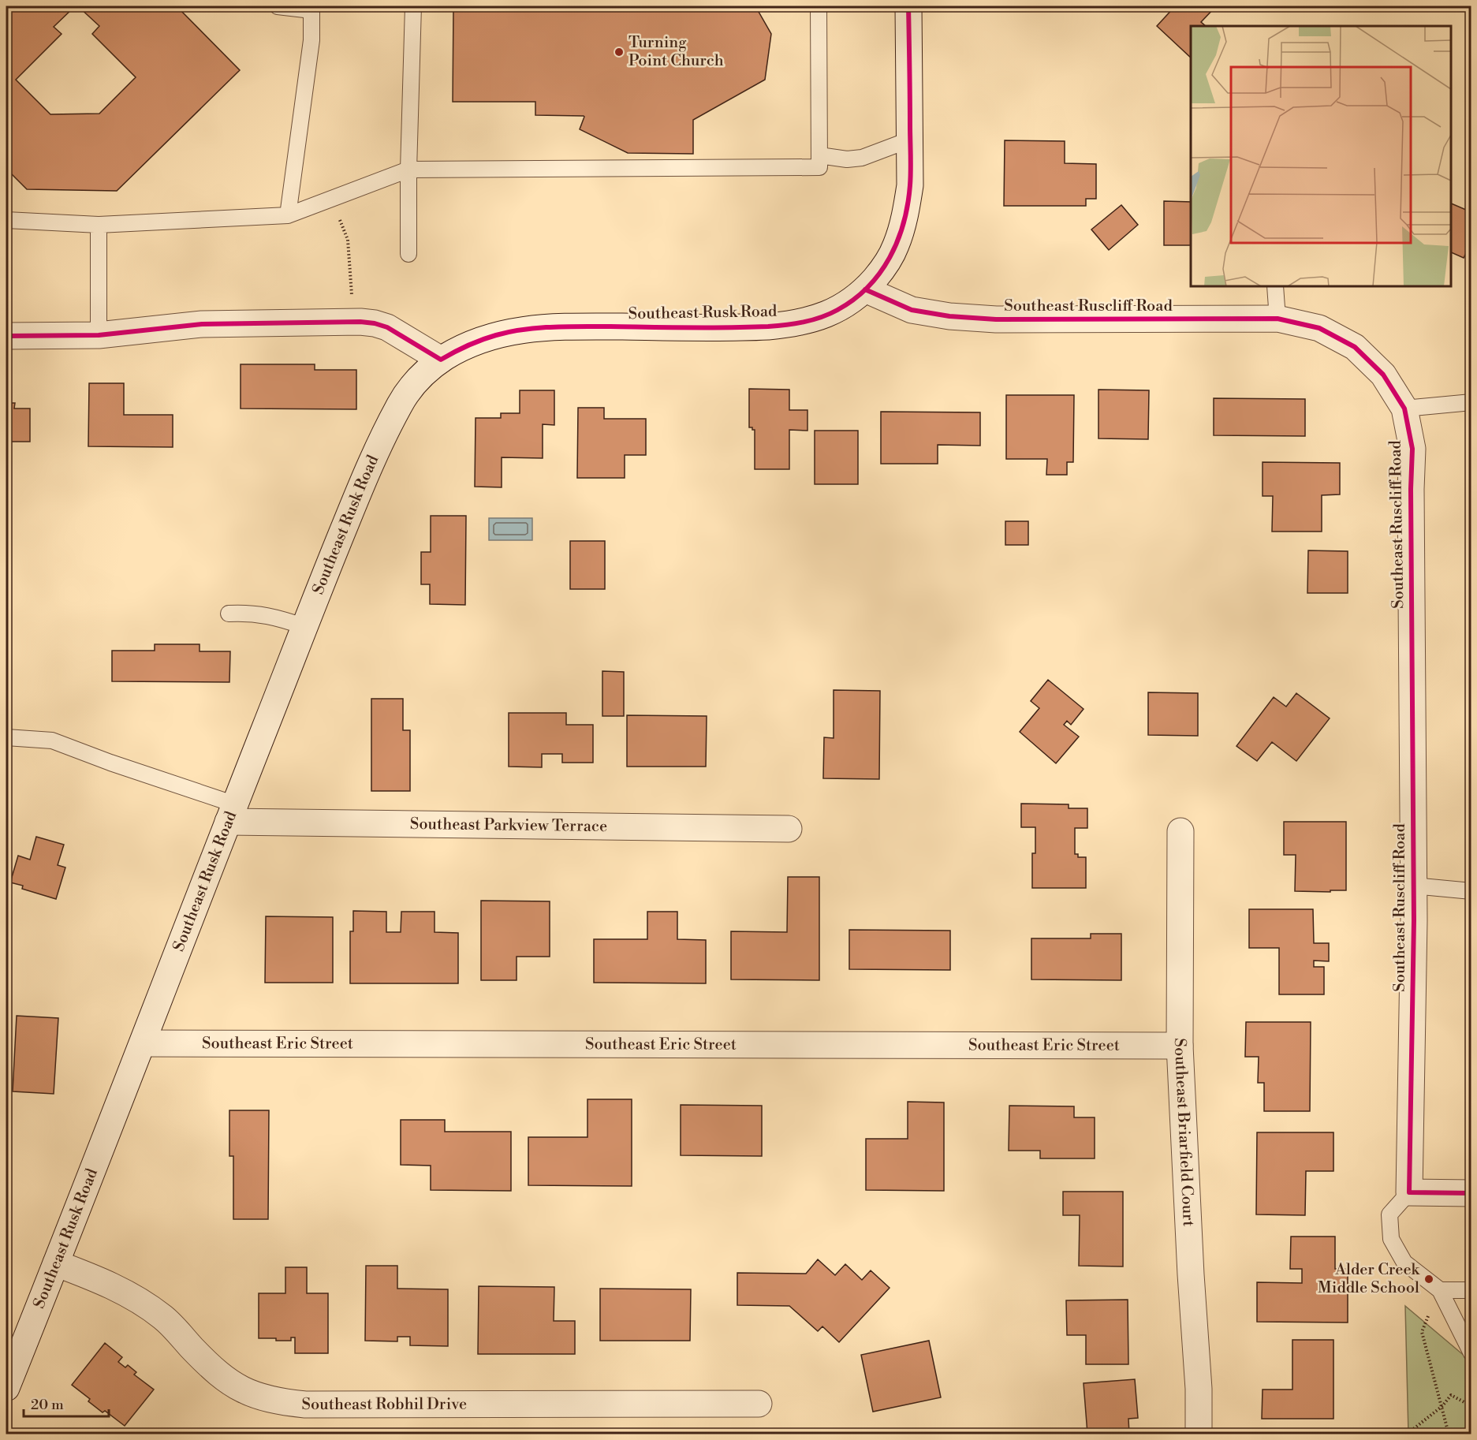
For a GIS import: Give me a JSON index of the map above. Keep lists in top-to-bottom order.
{
  "streets": {
    "street": [
      "Southeast Ruscliff Road",
      "Southeast Rusk Road",
      "Southeast Parkview Terrace",
      "Southeast Eric Street",
      "Southeast Briarfield Court",
      "Southeast Robhil Drive"
    ]
  },
  "crossings": [
    ["Southeast Ruscliff Road", "Southeast Rusk Road"],
    ["Southeast Rusk Road", "Southeast Parkview Terrace"],
    ["Southeast Rusk Road", "Southeast Eric Street"],
    ["Southeast Rusk Road", "Southeast Robhil Drive"],
    ["Southeast Eric Street", "Southeast Briarfield Court"]
  ],
  "places": ["Turning Point Church", "Alder Creek Middle School"],
  "scale_bar": "20 m"
}
